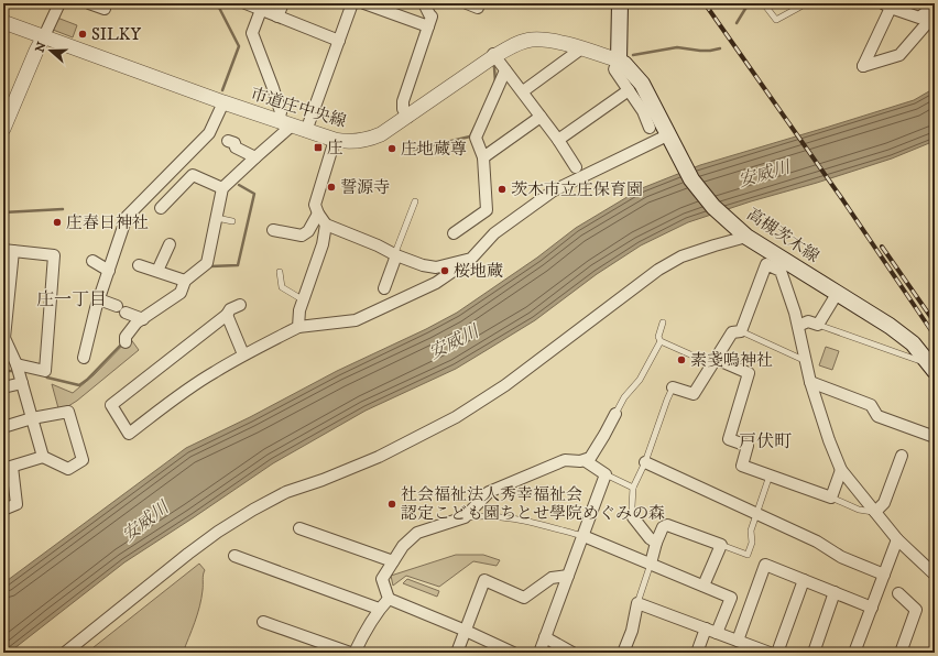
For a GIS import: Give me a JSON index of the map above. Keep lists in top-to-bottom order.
{
  "streets": {
    "main road": ["高槻茨木線"],
    "street": ["市道庄中央線"]
  },
  "crossings": [
    ["市道庄中央線", "高槻茨木線"]
  ],
  "districts": ["庄一丁目", "戸伏町"],
  "water": ["安威川"],
  "places": {
    "other": [
      "SILKY",
      "庄地蔵尊",
      "誓源寺",
      "茨木市立庄保育園",
      "庄春日神社",
      "桜地蔵",
      "素戔嗚神社",
      "社会福祉法人秀幸福祉会 認定こども園ちとせ學院めぐみの森"
    ],
    "transit": ["庄"]
  },
  "north": "left"
}
